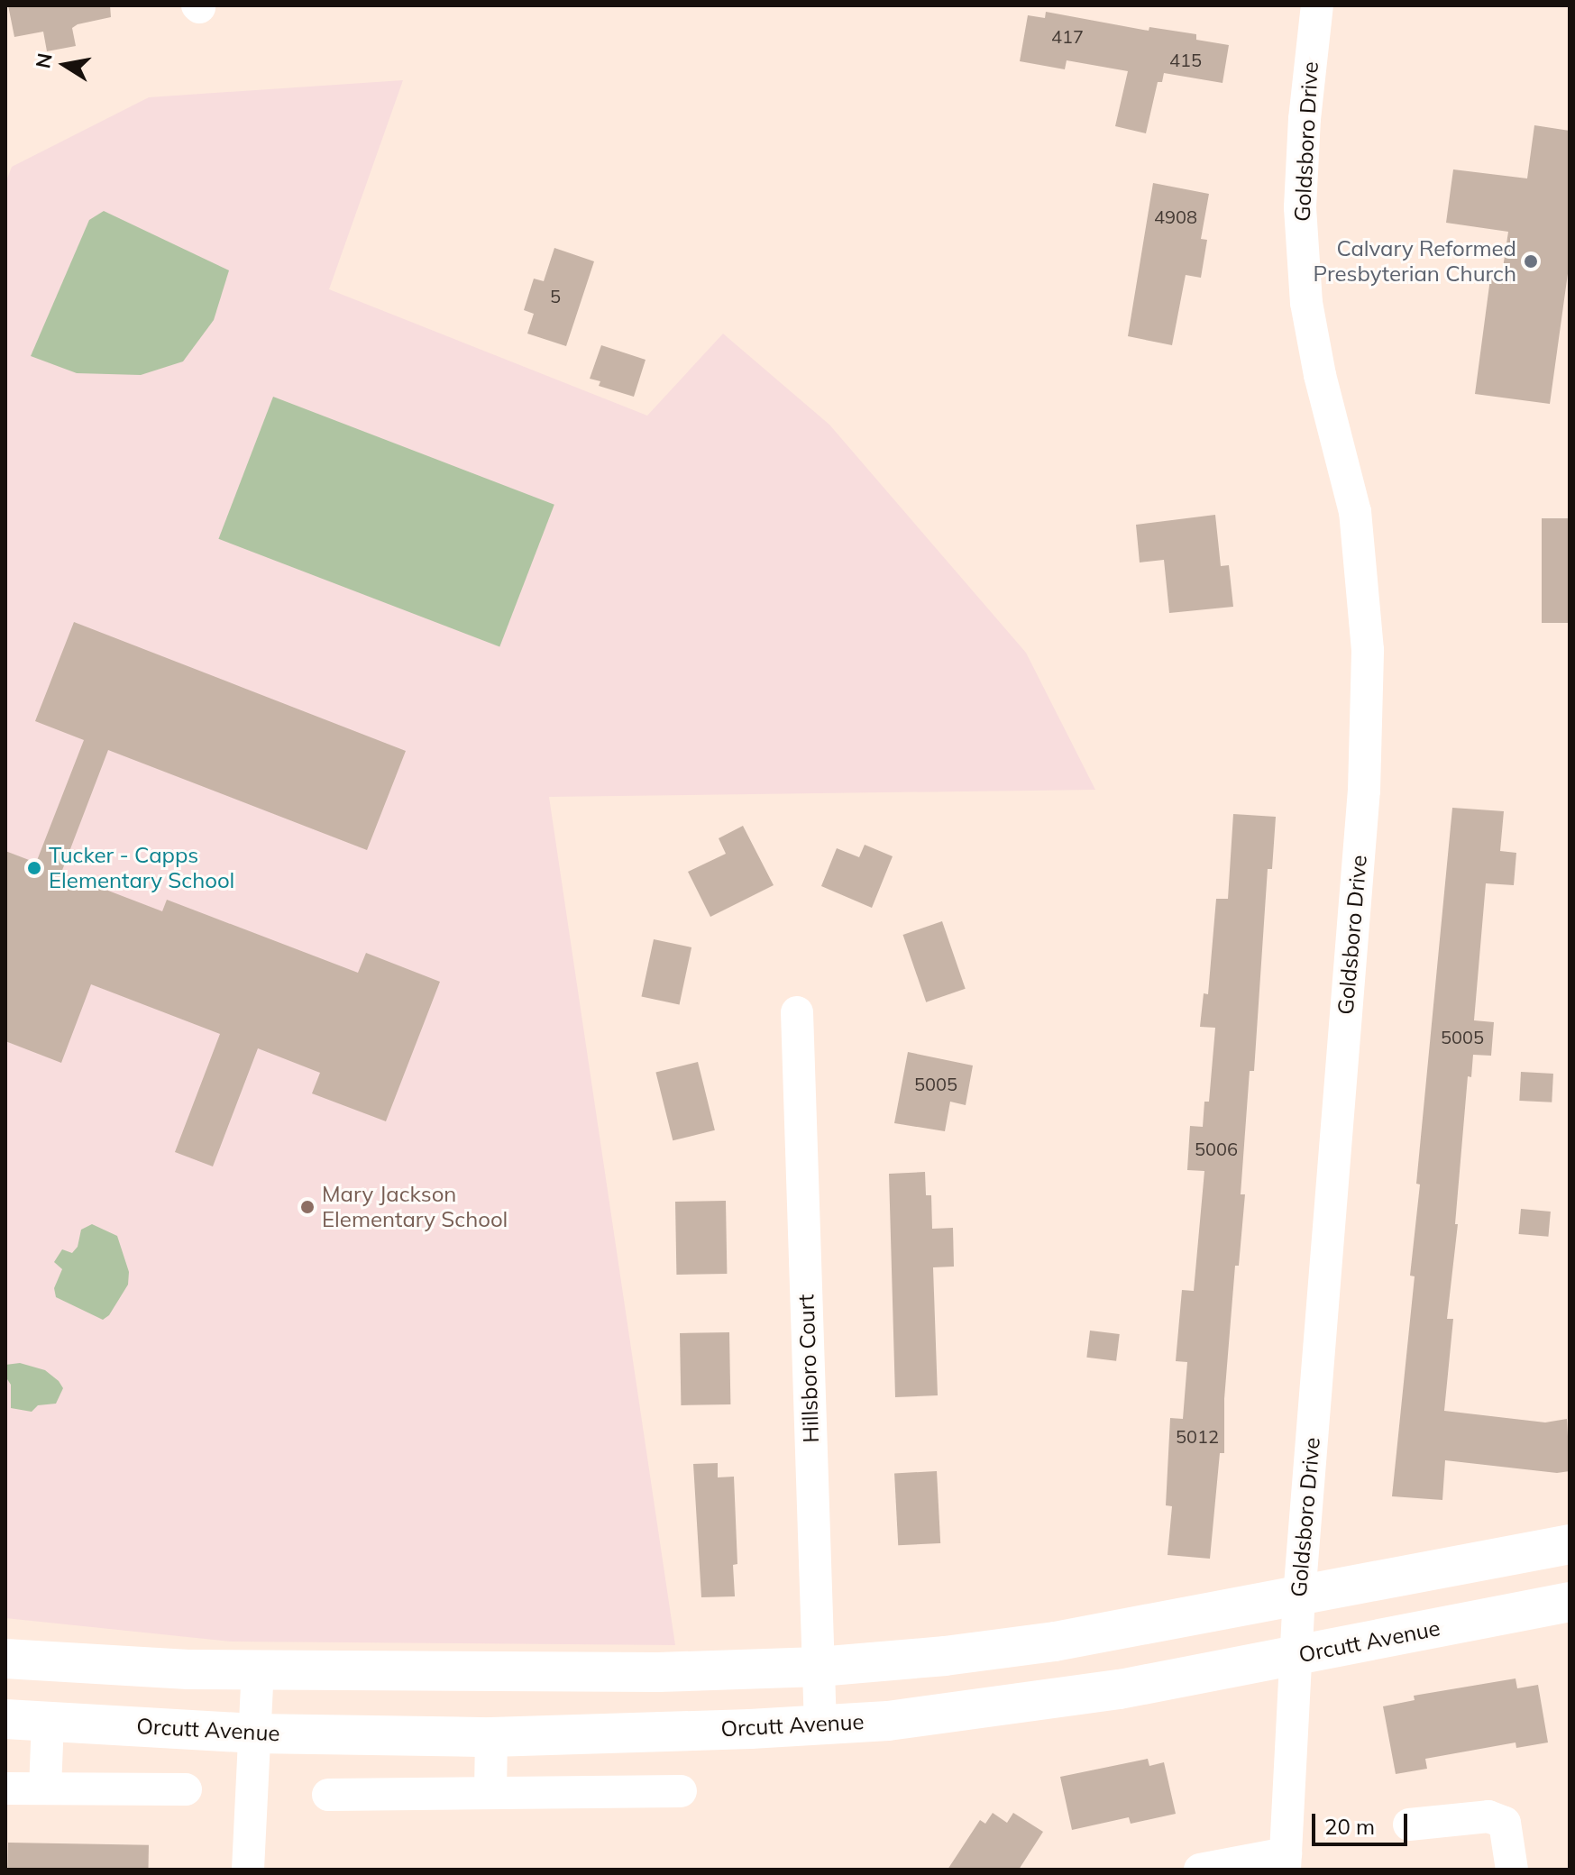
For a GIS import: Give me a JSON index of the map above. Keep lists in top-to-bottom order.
{
  "streets": {
    "main road": ["Orcutt Avenue"],
    "street": ["Goldsboro Drive", "Hillsboro Court"]
  },
  "crossings": [
    ["Goldsboro Drive", "Orcutt Avenue"],
    ["Hillsboro Court", "Orcutt Avenue"]
  ],
  "places": ["Calvary Reformed Presbyterian Church", "Tucker - Capps Elementary School", "Mary Jackson Elementary School"],
  "house_numbers": [
    "417",
    "415",
    "4908",
    "5",
    "5005",
    "5005",
    "5006",
    "5012"
  ],
  "scale_bar": "20 m",
  "north": "left"
}
